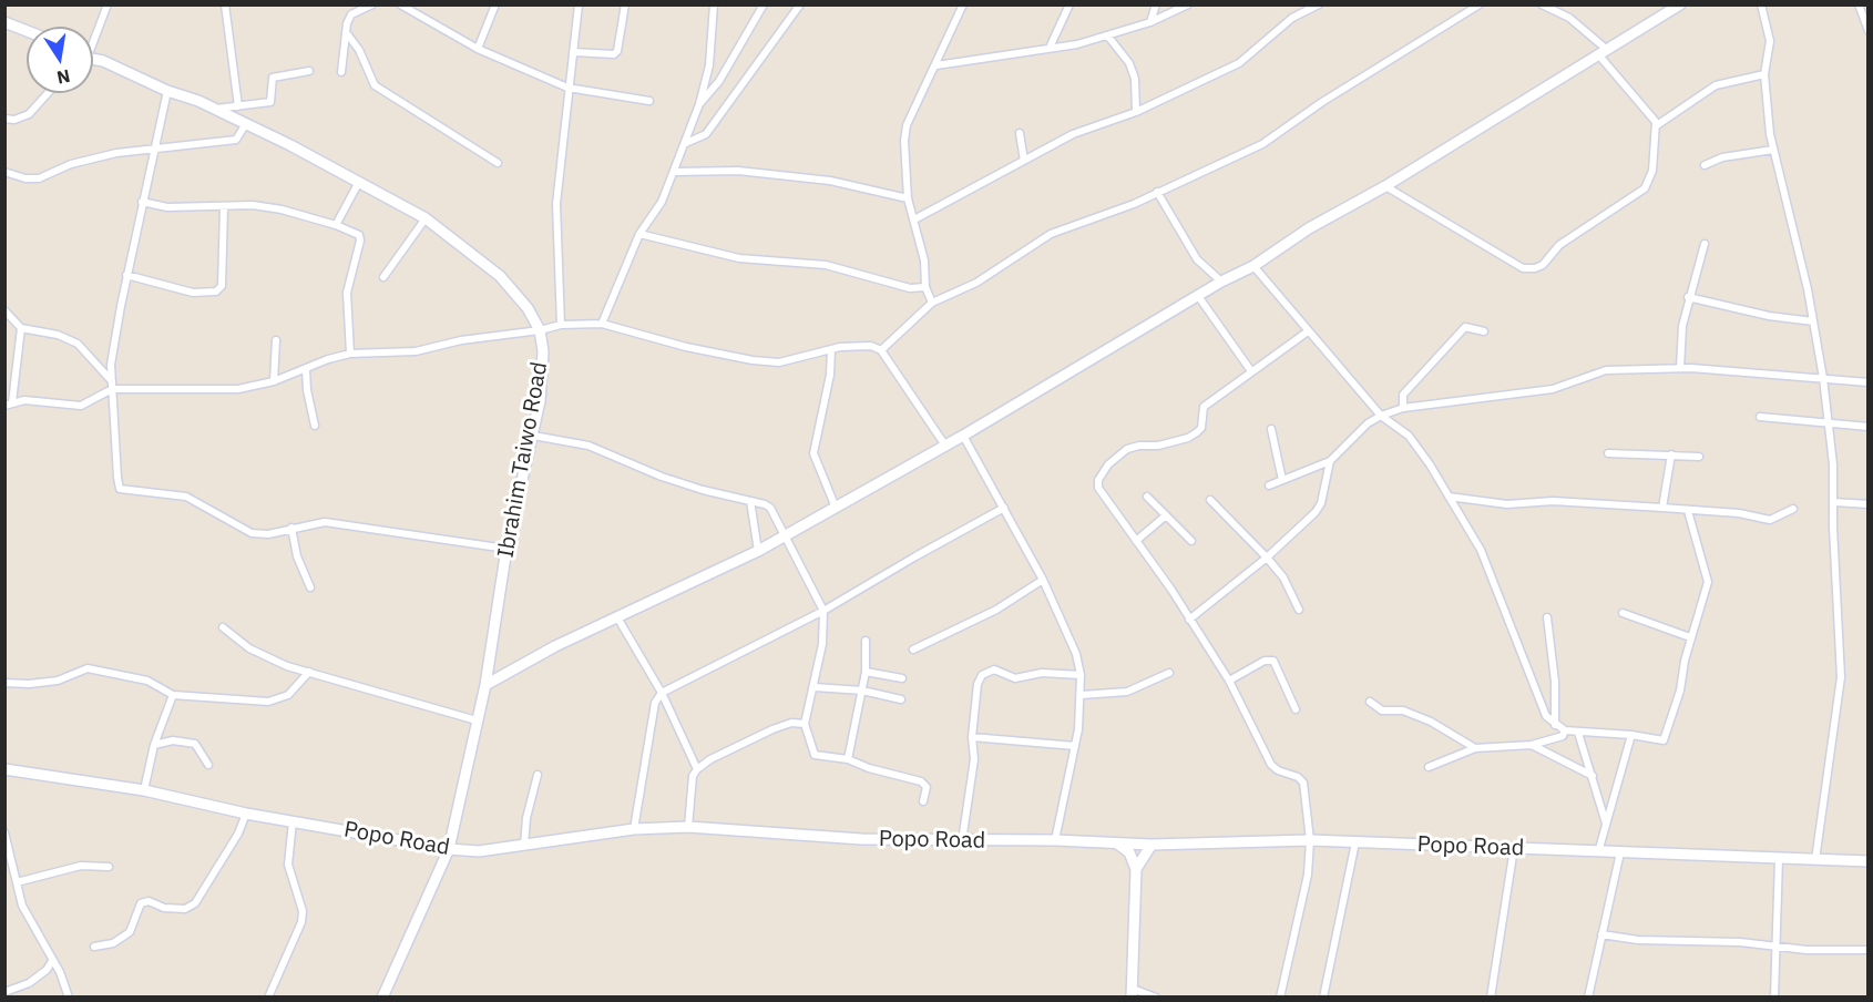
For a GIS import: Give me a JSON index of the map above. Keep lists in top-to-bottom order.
{
  "streets": {
    "main road": ["Ibrahim Taiwo Road", "Popo Road"]
  },
  "crossings": [
    ["Ibrahim Taiwo Road", "Popo Road"]
  ],
  "north": "bottom"
}
